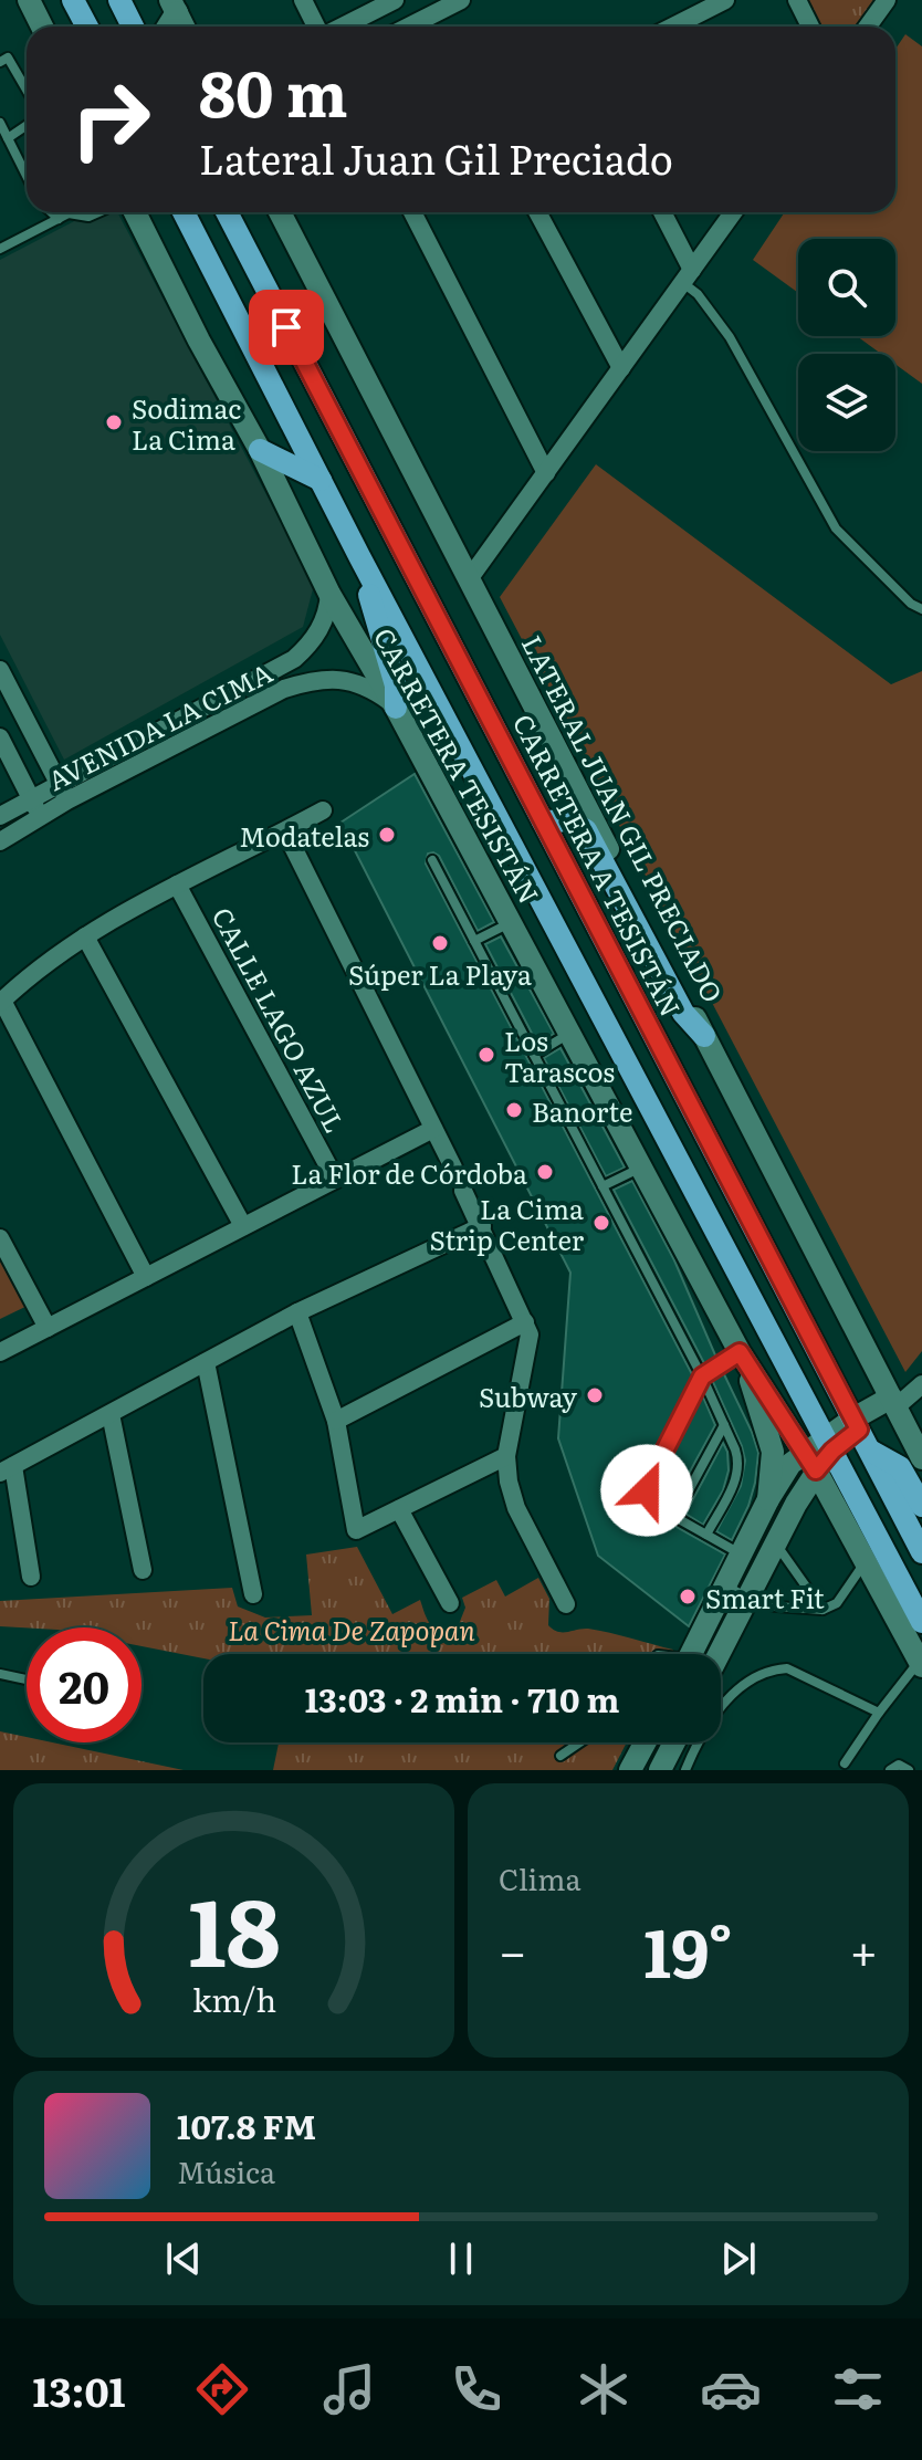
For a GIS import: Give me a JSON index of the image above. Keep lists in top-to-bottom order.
{
  "streets": {
    "main road": ["CARRETERA TESISTÁN", "LATERAL JUAN GIL PRECIADO", "CARRETERA A TESISTÁN"],
    "street": ["AVENIDA LA CIMA", "CALLE LAGO AZUL"]
  },
  "crossings": [
    ["AVENIDA LA CIMA", "CARRETERA TESISTÁN"]
  ],
  "parks": ["La Cima De Zapopan"],
  "places": [
    "Sodimac La Cima",
    "Modatelas",
    "Súper La Playa",
    "Los Tarascos",
    "Banorte",
    "La Flor de Córdoba",
    "La Cima Strip Center",
    "Subway",
    "Smart Fit"
  ],
  "page": {
    "turn": ["80 m", "Lateral Juan Gil Preciado"],
    "limit": "20",
    "trip": "13:03 · 2 min · 710 m",
    "tile": "Clima",
    "heat": ["−", "19°", "+"],
    "song": ["107.8 FM", "Música"],
    "tabs": "13:01",
    "gauge": ["18", "km/h"]
  }
}
